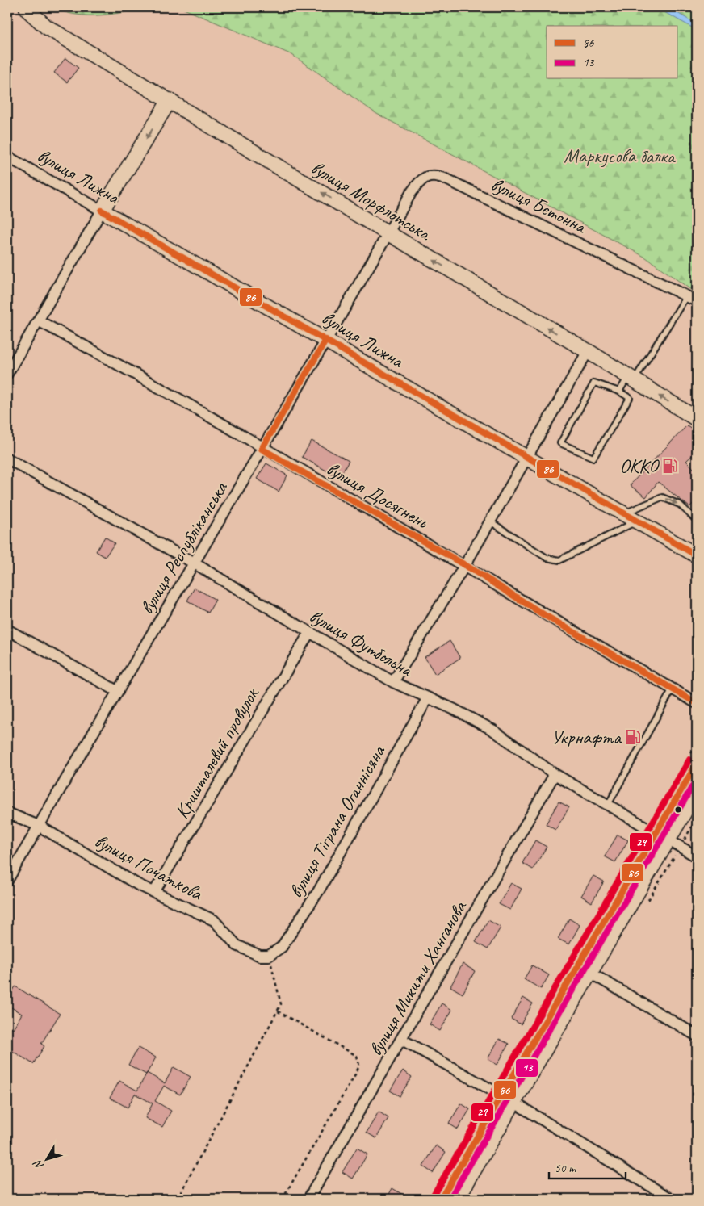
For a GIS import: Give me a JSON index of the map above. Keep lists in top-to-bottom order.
{
  "streets": {
    "street": [
      "вулиця Лижна",
      "вулиця Морфлотська",
      "вулиця Бетонна",
      "вулиця Досягнень",
      "вулиця Республіканська",
      "вулиця Футбольна",
      "Кришталевий провулок",
      "вулиця Тіграна Оганнісяна",
      "вулиця Початкова",
      "вулиця Микити Ханганова"
    ]
  },
  "crossings": [
    ["вулиця Лижна", "вулиця Республіканська"],
    ["вулиця Морфлотська", "вулиця Бетонна"],
    ["вулиця Морфлотська", "вулиця Республіканська"],
    ["вулиця Бетонна", "вулиця Республіканська"],
    ["вулиця Досягнень", "вулиця Республіканська"],
    ["вулиця Республіканська", "вулиця Футбольна"],
    ["вулиця Республіканська", "вулиця Початкова"],
    ["вулиця Футбольна", "Кришталевий провулок"],
    ["вулиця Футбольна", "вулиця Тіграна Оганнісяна"],
    ["вулиця Футбольна", "вулиця Микити Ханганова"],
    ["Кришталевий провулок", "вулиця Початкова"],
    ["вулиця Тіграна Оганнісяна", "вулиця Початкова"]
  ],
  "one_way": ["вулиця Морфлотська"],
  "parks": ["Маркусова балка"],
  "places": {
    "fuel station": ["ОККО", "Укрнафта"]
  },
  "lines": ["transit line 86", "transit line 29", "transit line 13"],
  "legend": ["86", "13"],
  "scale_bar": "50 m",
  "north": "bottom left"
}
